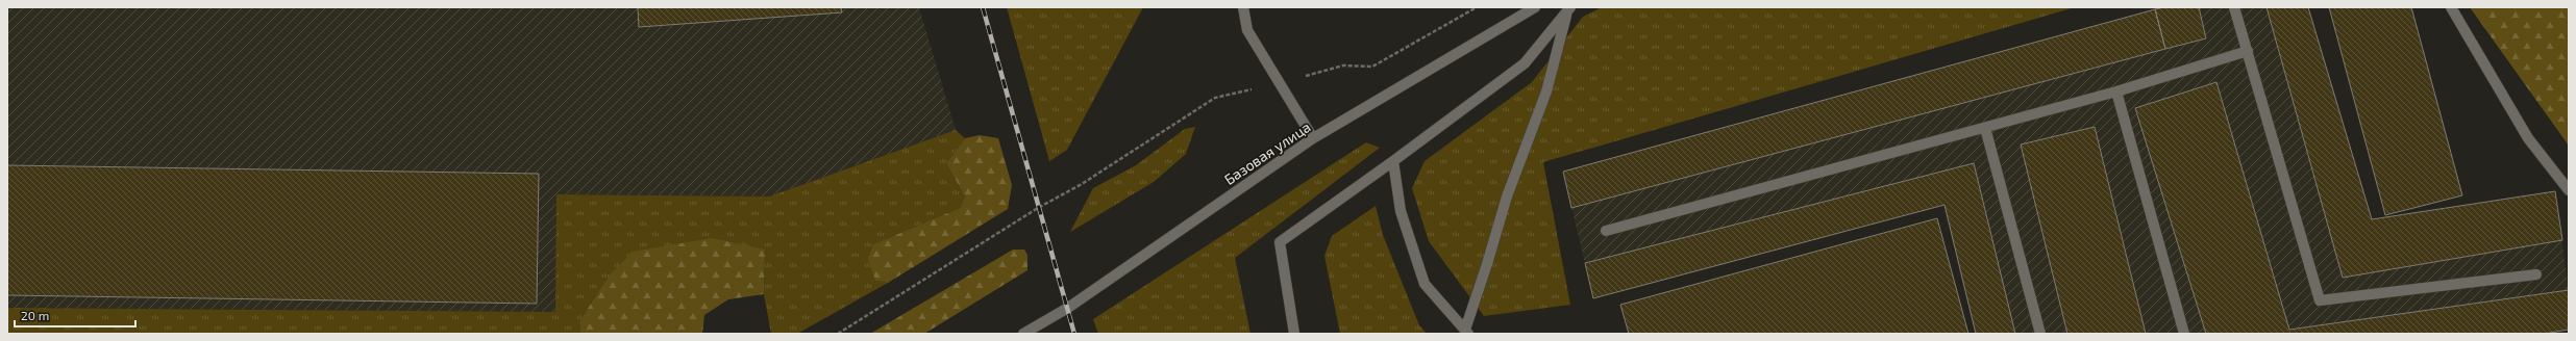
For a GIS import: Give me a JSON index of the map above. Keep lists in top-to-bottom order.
{
  "streets": {
    "street": ["Базовая улица"]
  },
  "scale_bar": "20 m"
}
